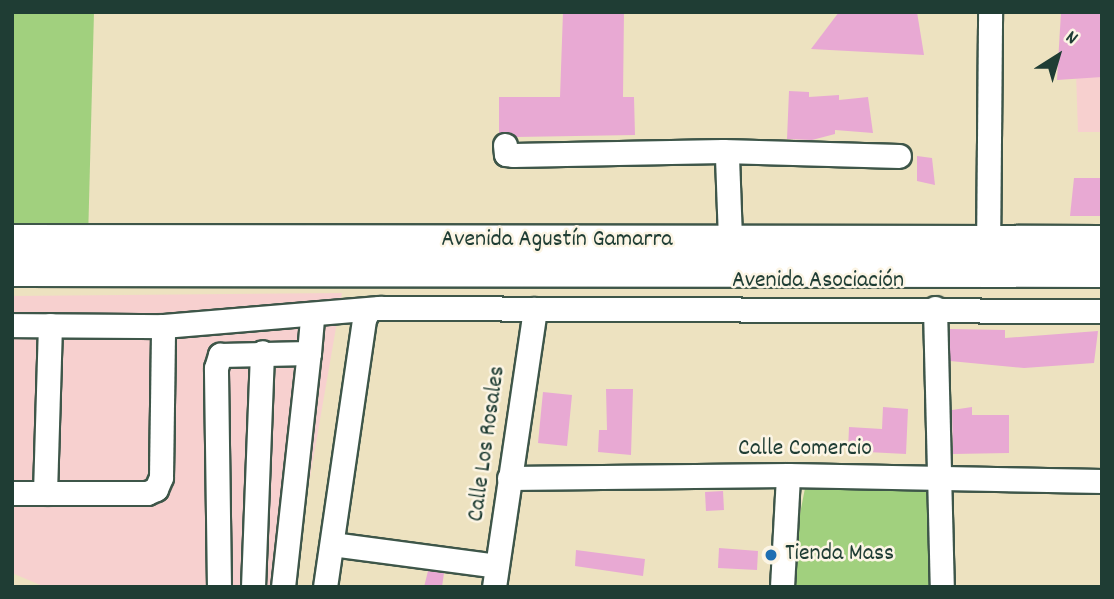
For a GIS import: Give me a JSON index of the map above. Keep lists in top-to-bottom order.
{
  "streets": {
    "highway": ["Avenida Agustín Gamarra"],
    "street": ["Avenida Asociación", "Calle Los Rosales", "Calle Comercio"]
  },
  "crossings": [
    ["Avenida Asociación", "Calle Los Rosales"],
    ["Calle Los Rosales", "Calle Comercio"]
  ],
  "places": ["Tienda Mass"],
  "north": "top right"
}
